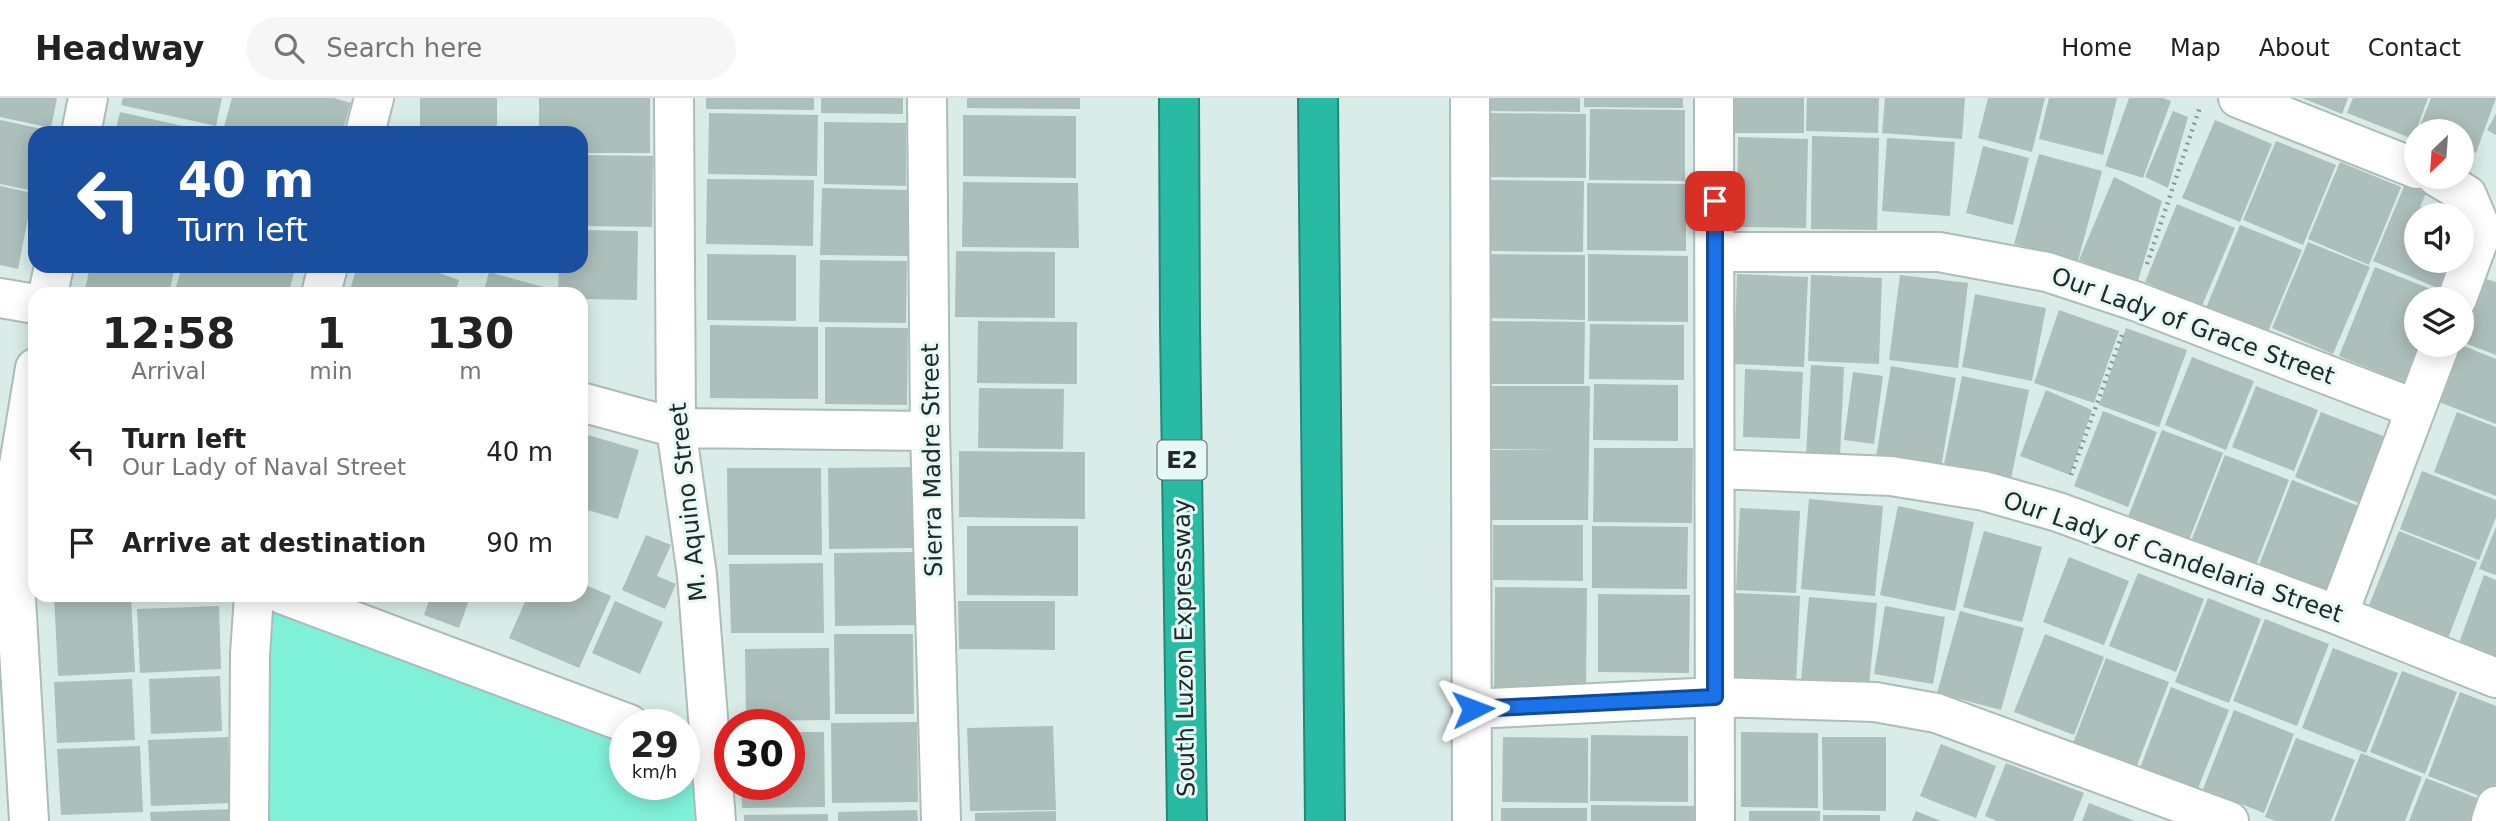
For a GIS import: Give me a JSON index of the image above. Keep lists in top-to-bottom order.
{
  "streets": {
    "highway": ["E2", "South Luzon Expressway"],
    "street": [
      "Our Lady of Grace Street",
      "Sierra Madre Street",
      "M. Aquino Street",
      "Our Lady of Candelaria Street"
    ]
  },
  "north": "bottom left",
  "page": {
    "header": "Headway",
    "search": "Search here",
    "nav": [
      "Home",
      "Map",
      "About",
      "Contact"
    ],
    "turn": ["40 m", "Turn left"],
    "eta": [
      "12:58",
      "Arrival",
      "1",
      "min",
      "130",
      "m"
    ],
    "list": [
      {
        "name": "Turn left",
        "note": "Our Lady of Naval Street",
        "value": "40 m"
      },
      {
        "name": "Arrive at destination",
        "value": "90 m"
      }
    ],
    "speed": "29 km/h",
    "limit": "30"
  }
}
